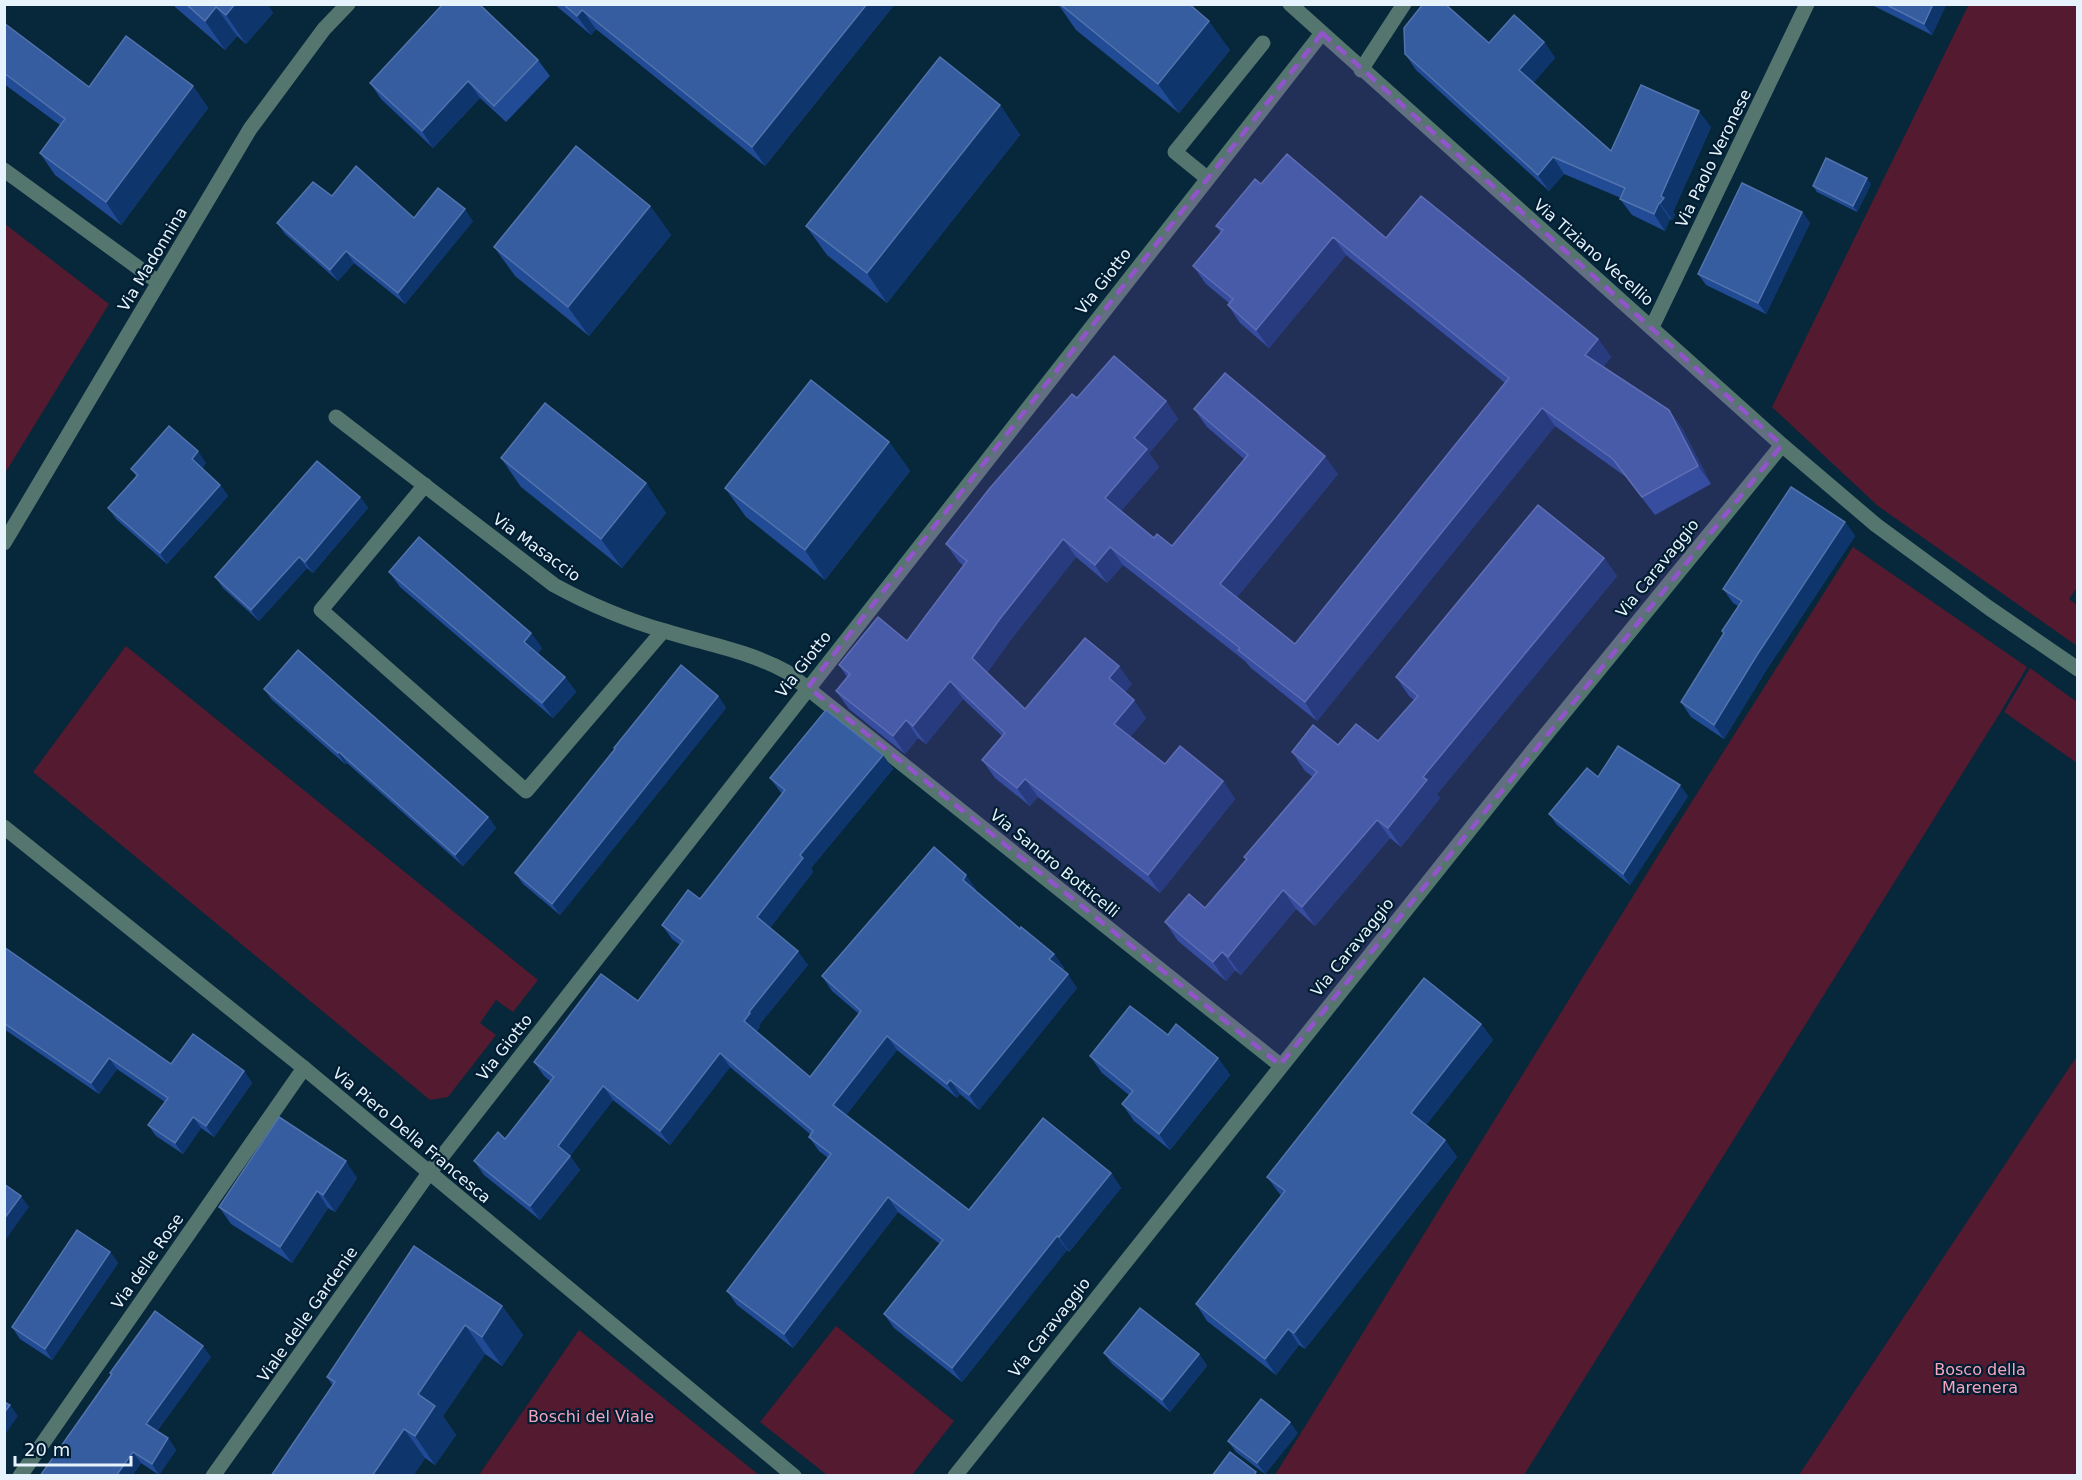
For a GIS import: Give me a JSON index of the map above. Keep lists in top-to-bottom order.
{
  "streets": {
    "street": [
      "Via Paolo Veronese",
      "Via Tiziano Vecellio",
      "Via Madonnina",
      "Via Giotto",
      "Via Masaccio",
      "Via Caravaggio",
      "Via Sandro Botticelli",
      "Via Piero Della Francesca",
      "Via delle Rose",
      "Viale delle Gardenie"
    ]
  },
  "crossings": [
    ["Via Paolo Veronese", "Via Tiziano Vecellio"],
    ["Via Tiziano Vecellio", "Via Giotto"],
    ["Via Tiziano Vecellio", "Via Caravaggio"],
    ["Via Giotto", "Via Masaccio"],
    ["Via Giotto", "Via Sandro Botticelli"],
    ["Via Giotto", "Via Piero Della Francesca"],
    ["Via Giotto", "Viale delle Gardenie"],
    ["Via Masaccio", "Via Sandro Botticelli"],
    ["Via Caravaggio", "Via Sandro Botticelli"],
    ["Via Piero Della Francesca", "Via delle Rose"],
    ["Via Piero Della Francesca", "Viale delle Gardenie"]
  ],
  "parks": ["Bosco della Marenera", "Boschi del Viale"],
  "scale_bar": "20 m"
}
